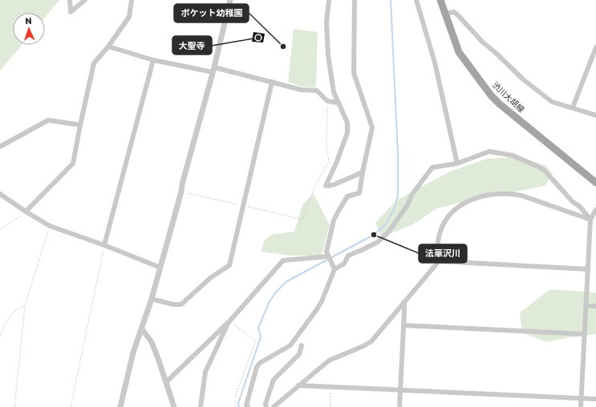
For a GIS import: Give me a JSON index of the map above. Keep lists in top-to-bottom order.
{
  "streets": {
    "main road": ["渋川大胡線"]
  },
  "places": ["大聖寺", "ポケット幼稚園", "法華沢川"],
  "north": "top"
}
